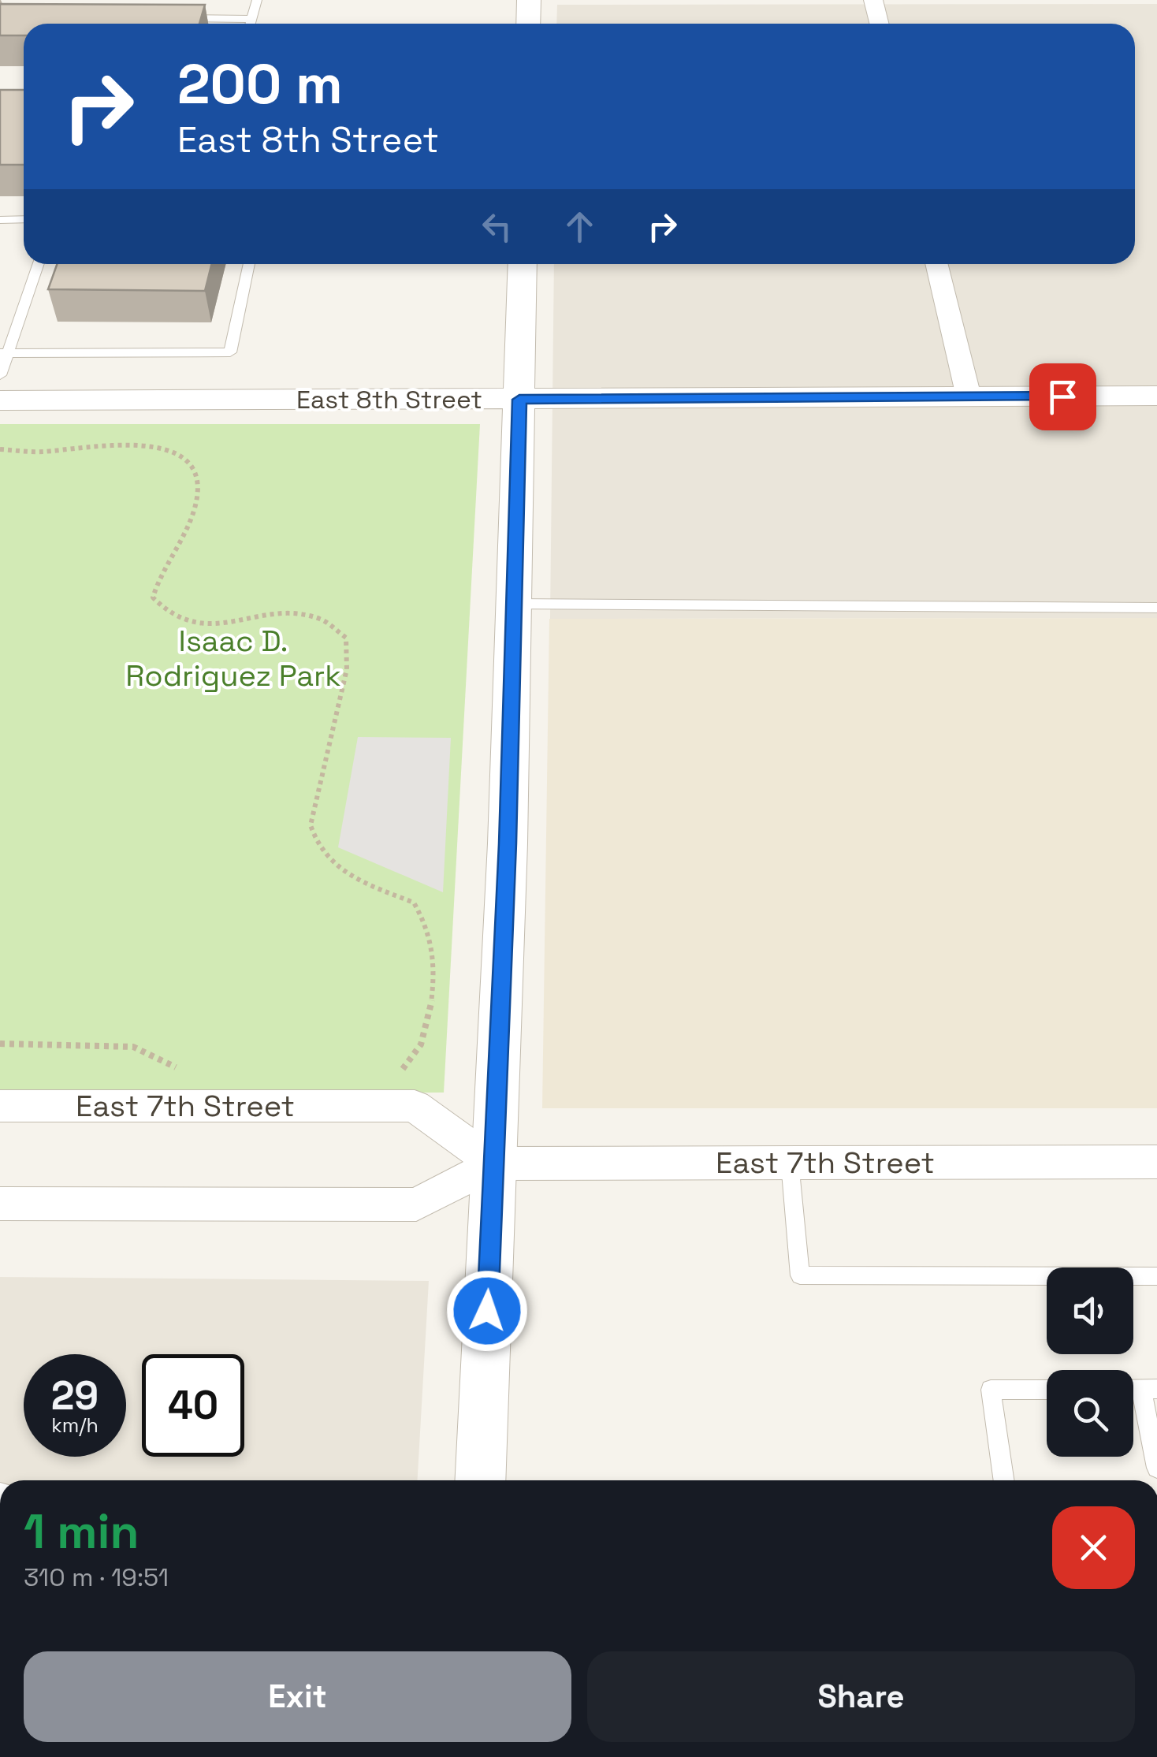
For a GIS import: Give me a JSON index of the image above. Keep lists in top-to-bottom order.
{
  "streets": {
    "street": ["East 8th Street", "East 7th Street"]
  },
  "parks": ["Isaac D. Rodriguez Park"],
  "page": {
    "turn": ["200 m", "East 8th Street"],
    "speed": "29 km/h",
    "limit": "40",
    "heading": ["1 min", "310 m · 19:51"],
    "buttons": ["Exit", "Share"]
  }
}
